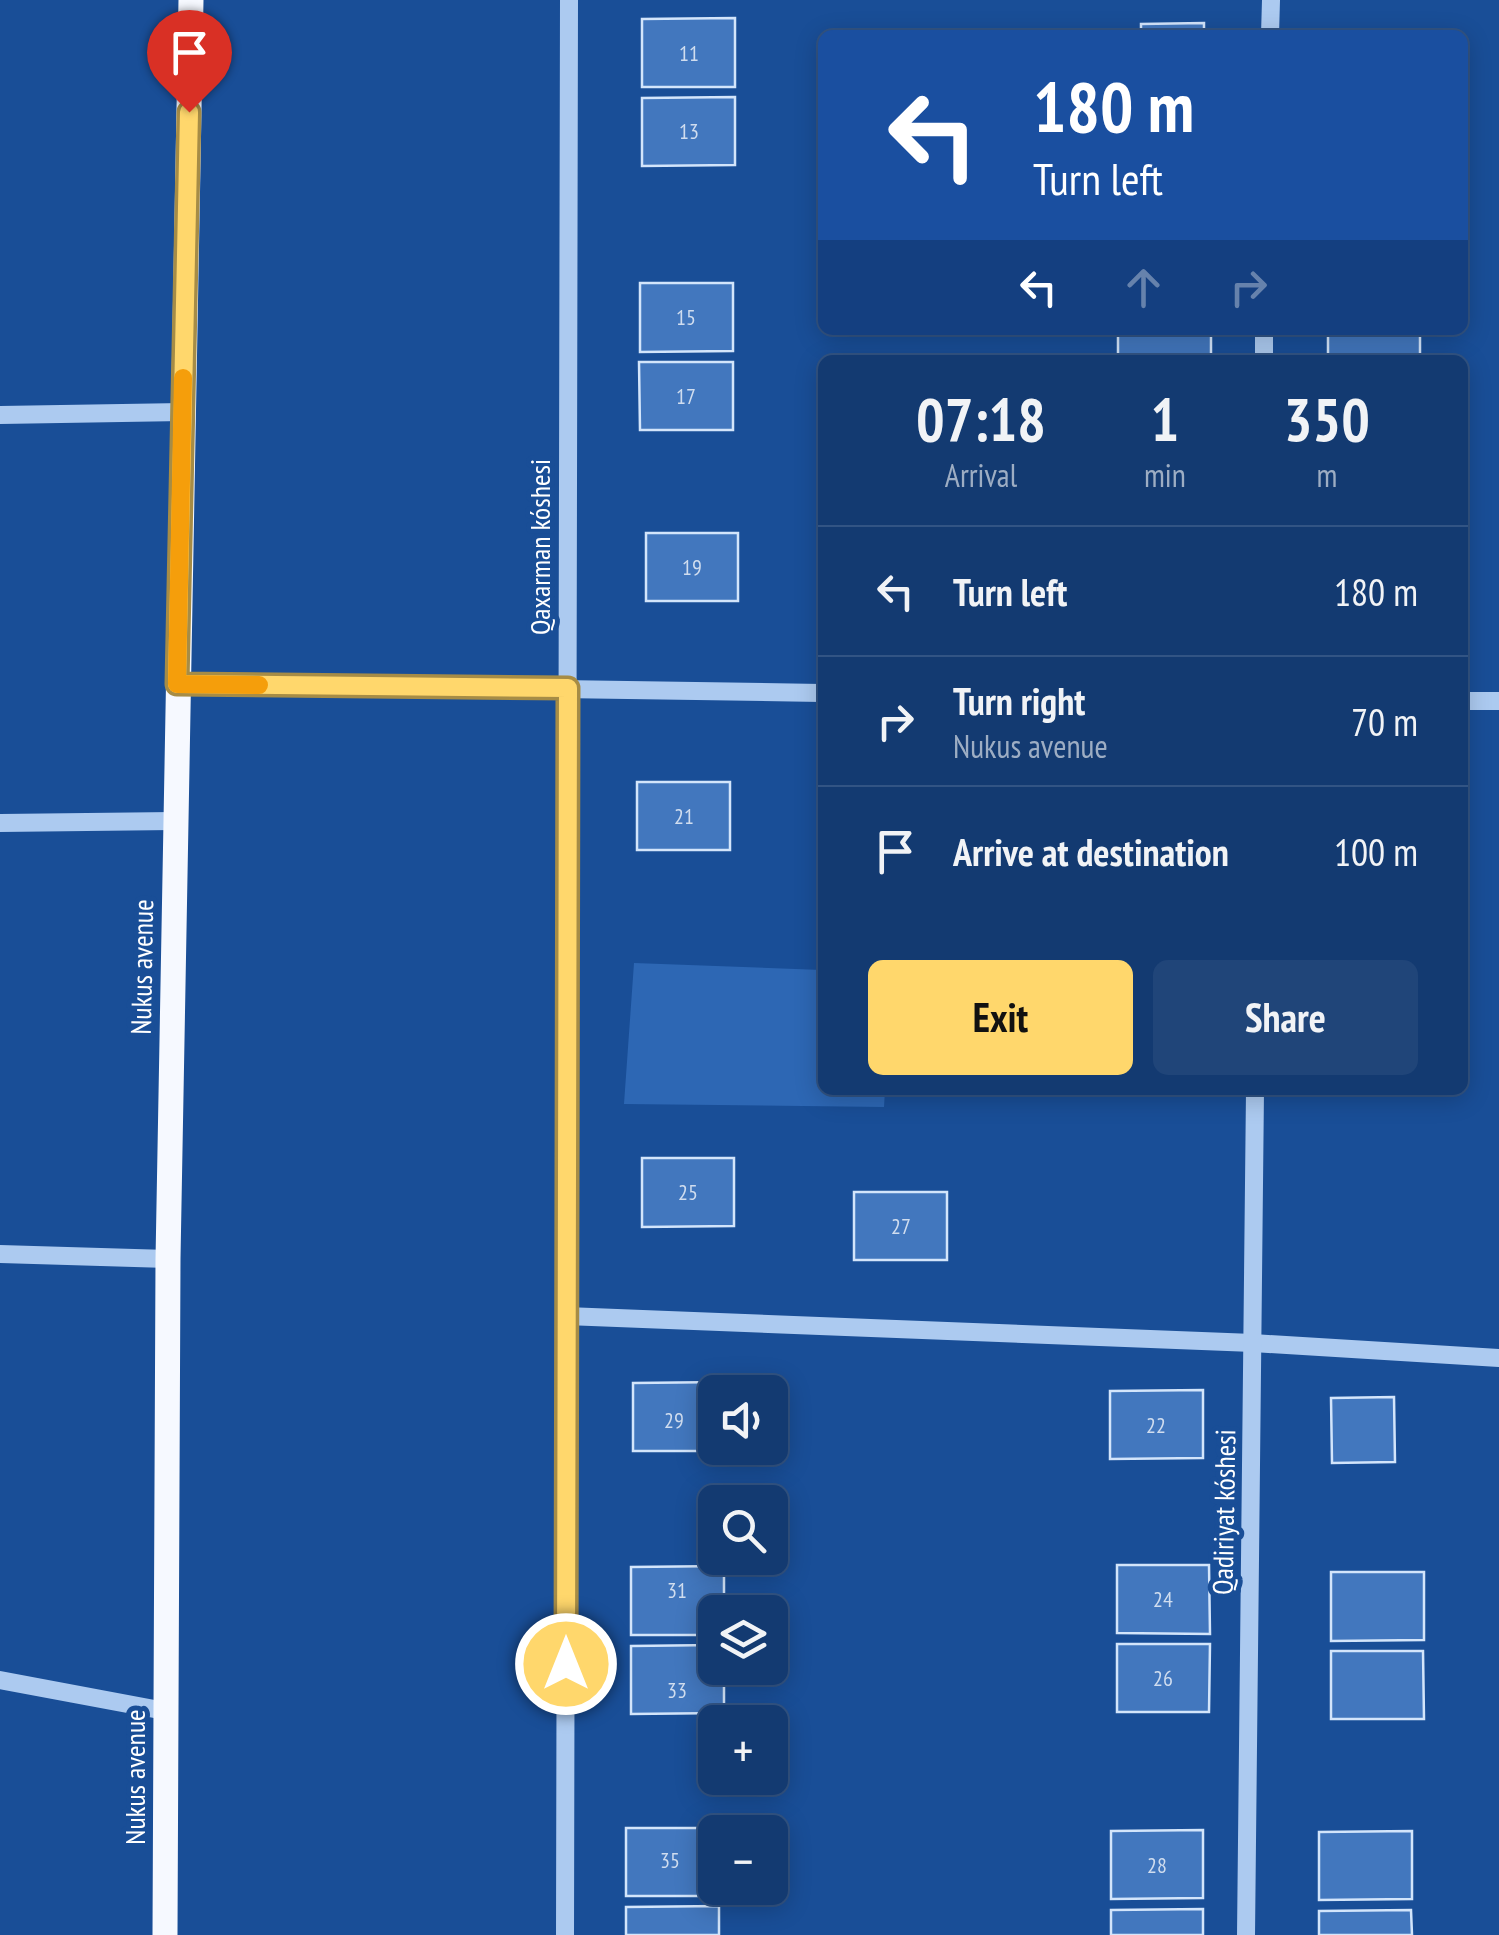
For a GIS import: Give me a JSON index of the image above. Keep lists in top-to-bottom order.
{
  "streets": {
    "main road": ["Nukus avenue"],
    "street": ["Qaxarman kóshesi", "Qadiriyat kóshesi"]
  },
  "house_numbers": [
    "11",
    "13",
    "15",
    "17",
    "19",
    "21",
    "25",
    "27",
    "29",
    "22",
    "31",
    "24",
    "26",
    "33",
    "35",
    "28"
  ],
  "page": {
    "turn": ["180 m", "Turn left"],
    "eta": [
      "07:18",
      "Arrival",
      "1",
      "min",
      "350",
      "m"
    ],
    "list": [
      {
        "name": "Turn left",
        "value": "180 m"
      },
      {
        "name": "Turn right",
        "note": "Nukus avenue",
        "value": "70 m"
      },
      {
        "name": "Arrive at destination",
        "value": "100 m"
      }
    ],
    "buttons": ["Exit", "Share"],
    "map_buttons": ["+", "−"]
  }
}
